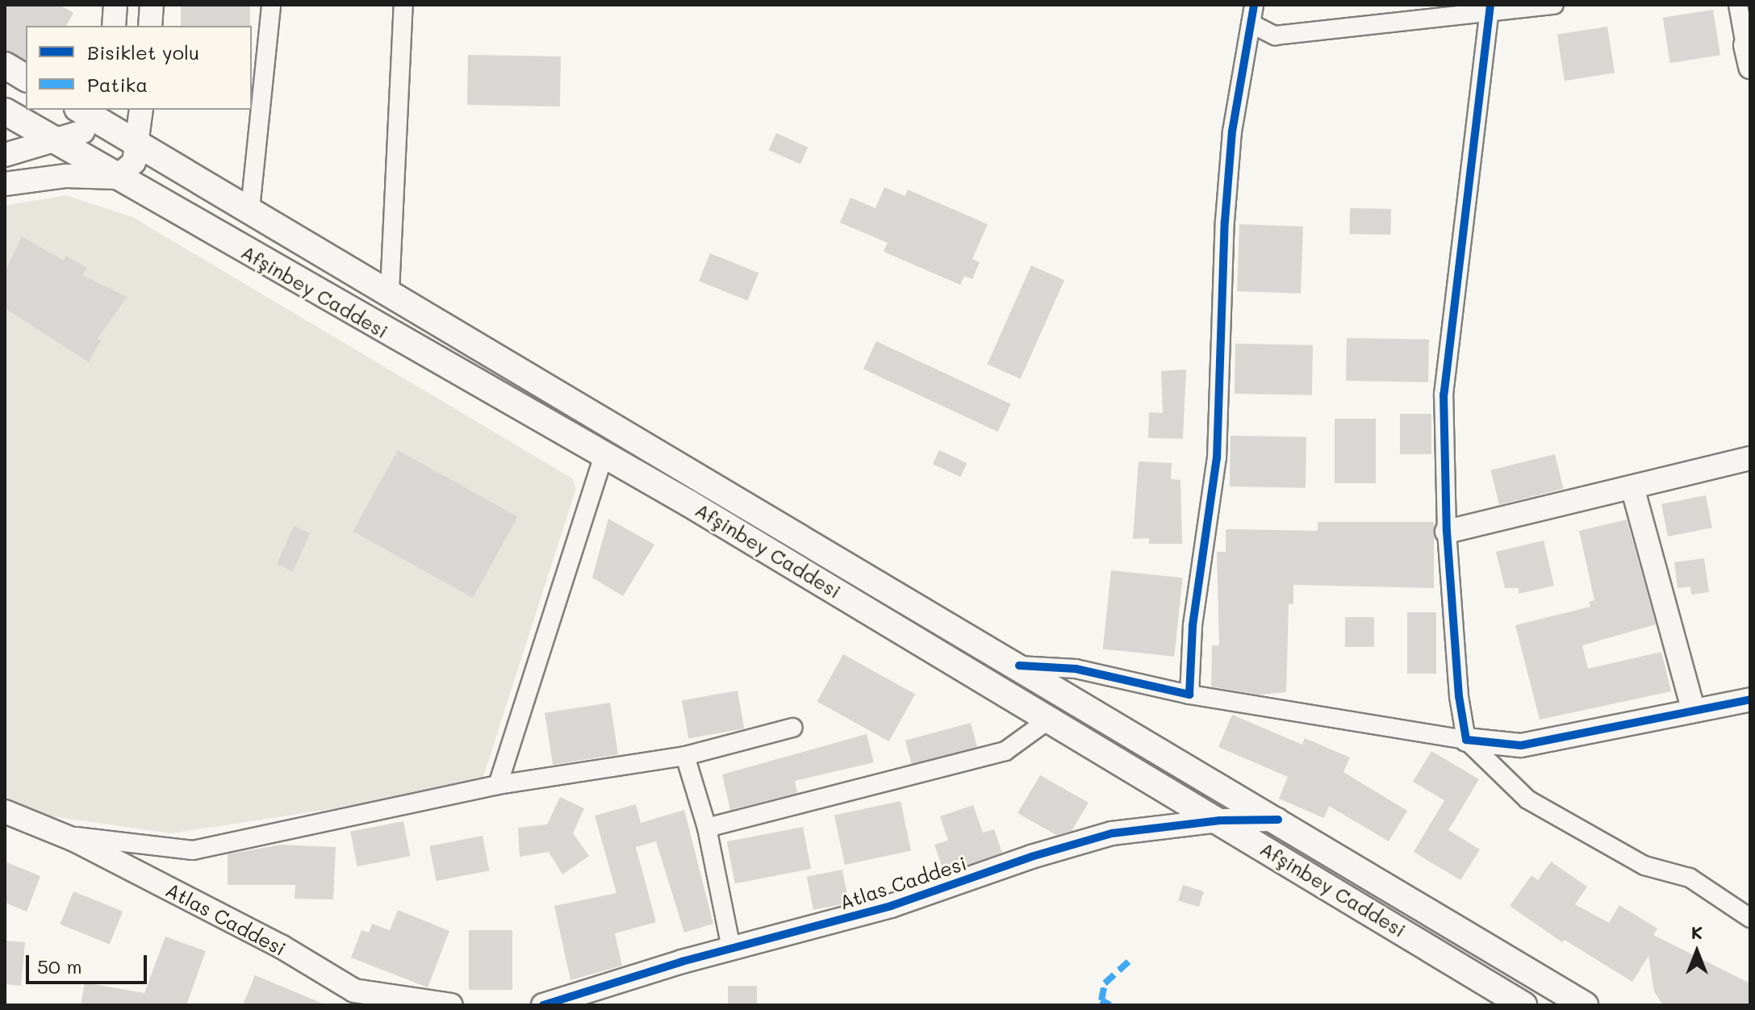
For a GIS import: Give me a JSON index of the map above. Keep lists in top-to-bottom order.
{
  "streets": {
    "main road": ["Afşinbey Caddesi"],
    "street": ["Atlas Caddesi"]
  },
  "crossings": [
    ["Afşinbey Caddesi", "Atlas Caddesi"]
  ],
  "legend": ["Bisiklet yolu", "Patika"],
  "scale_bar": "50 m",
  "north": "top"
}
